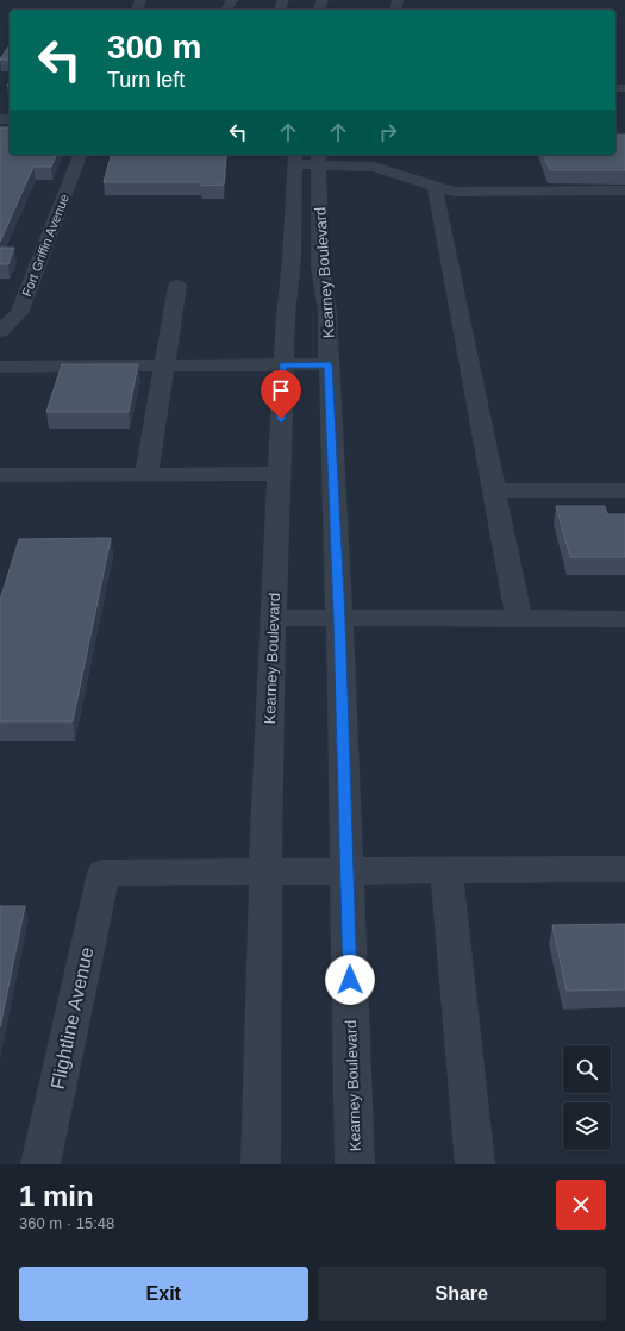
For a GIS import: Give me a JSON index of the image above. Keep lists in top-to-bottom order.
{
  "streets": {
    "street": ["Fort Griffin Avenue", "Kearney Boulevard", "Flightline Avenue"]
  },
  "crossings": [
    ["Kearney Boulevard", "Flightline Avenue"]
  ],
  "page": {
    "turn": ["300 m", "Turn left"],
    "heading": ["1 min", "360 m · 15:48"],
    "buttons": ["Exit", "Share"]
  }
}
